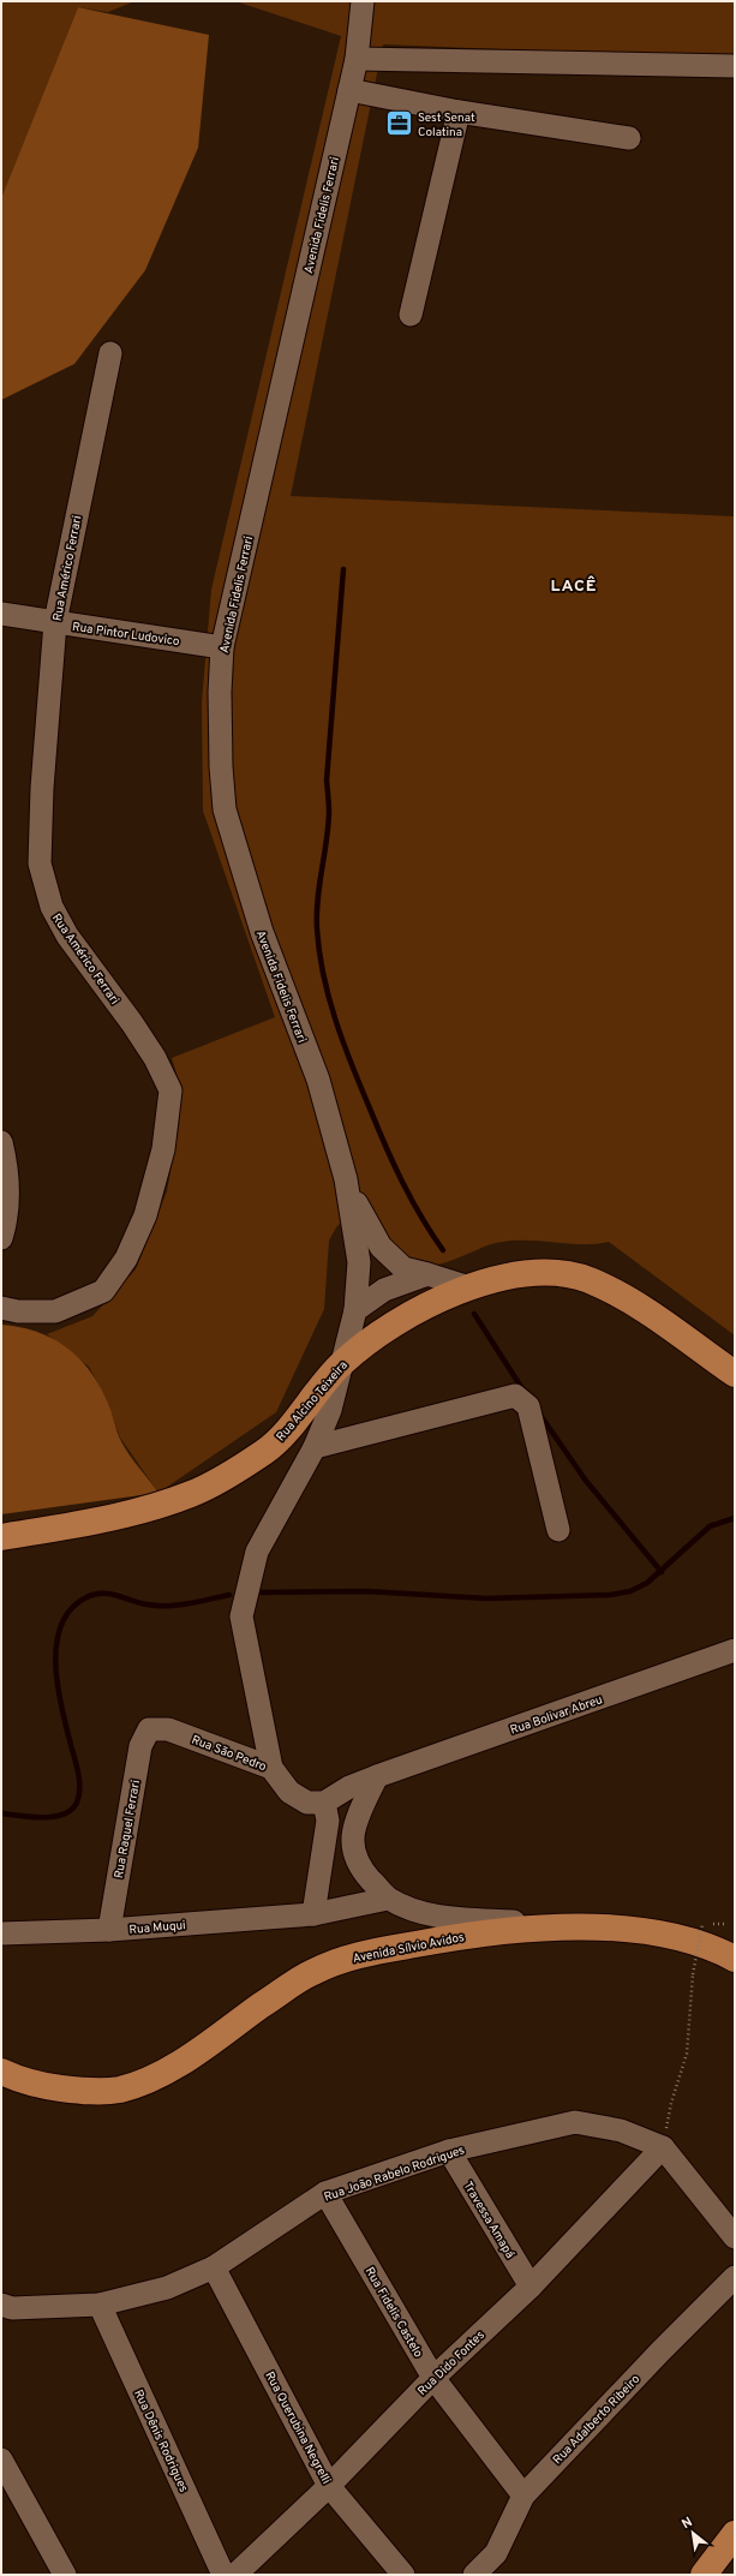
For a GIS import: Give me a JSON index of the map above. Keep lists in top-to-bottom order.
{
  "streets": {
    "main road": ["Rua Alcino Teixeira", "Avenida Sílvio Avidos"],
    "street": [
      "Avenida Fidelis Ferrari",
      "Rua Américo Ferrari",
      "Rua Pintor Ludovico",
      "Rua Bolivar Abreu",
      "Rua São Pedro",
      "Rua Raquel Ferrari",
      "Rua Muqui",
      "Rua João Rabelo Rodrigues",
      "Travessa Amapá",
      "Rua Fidelis Castelo",
      "Rua Dido Fontes",
      "Rua Adalberto Ribeiro",
      "Rua Querubina Negrelli",
      "Rua Dênis Rodrigues"
    ]
  },
  "crossings": [
    ["Avenida Fidelis Ferrari", "Rua Pintor Ludovico"],
    ["Avenida Fidelis Ferrari", "Rua Alcino Teixeira"],
    ["Avenida Fidelis Ferrari", "Rua São Pedro"],
    ["Rua Américo Ferrari", "Rua Pintor Ludovico"],
    ["Rua São Pedro", "Rua Raquel Ferrari"],
    ["Rua Raquel Ferrari", "Rua Muqui"],
    ["Rua João Rabelo Rodrigues", "Travessa Amapá"],
    ["Rua João Rabelo Rodrigues", "Rua Fidelis Castelo"],
    ["Rua João Rabelo Rodrigues", "Rua Dido Fontes"],
    ["Rua João Rabelo Rodrigues", "Rua Querubina Negrelli"],
    ["Rua João Rabelo Rodrigues", "Rua Dênis Rodrigues"],
    ["Travessa Amapá", "Rua Dido Fontes"],
    ["Rua Fidelis Castelo", "Rua Dido Fontes"],
    ["Rua Fidelis Castelo", "Rua Adalberto Ribeiro"],
    ["Rua Dido Fontes", "Rua Querubina Negrelli"]
  ],
  "districts": ["LACÊ"],
  "places": {
    "office": ["Sest Senat Colatina"]
  },
  "north": "top left"
}
